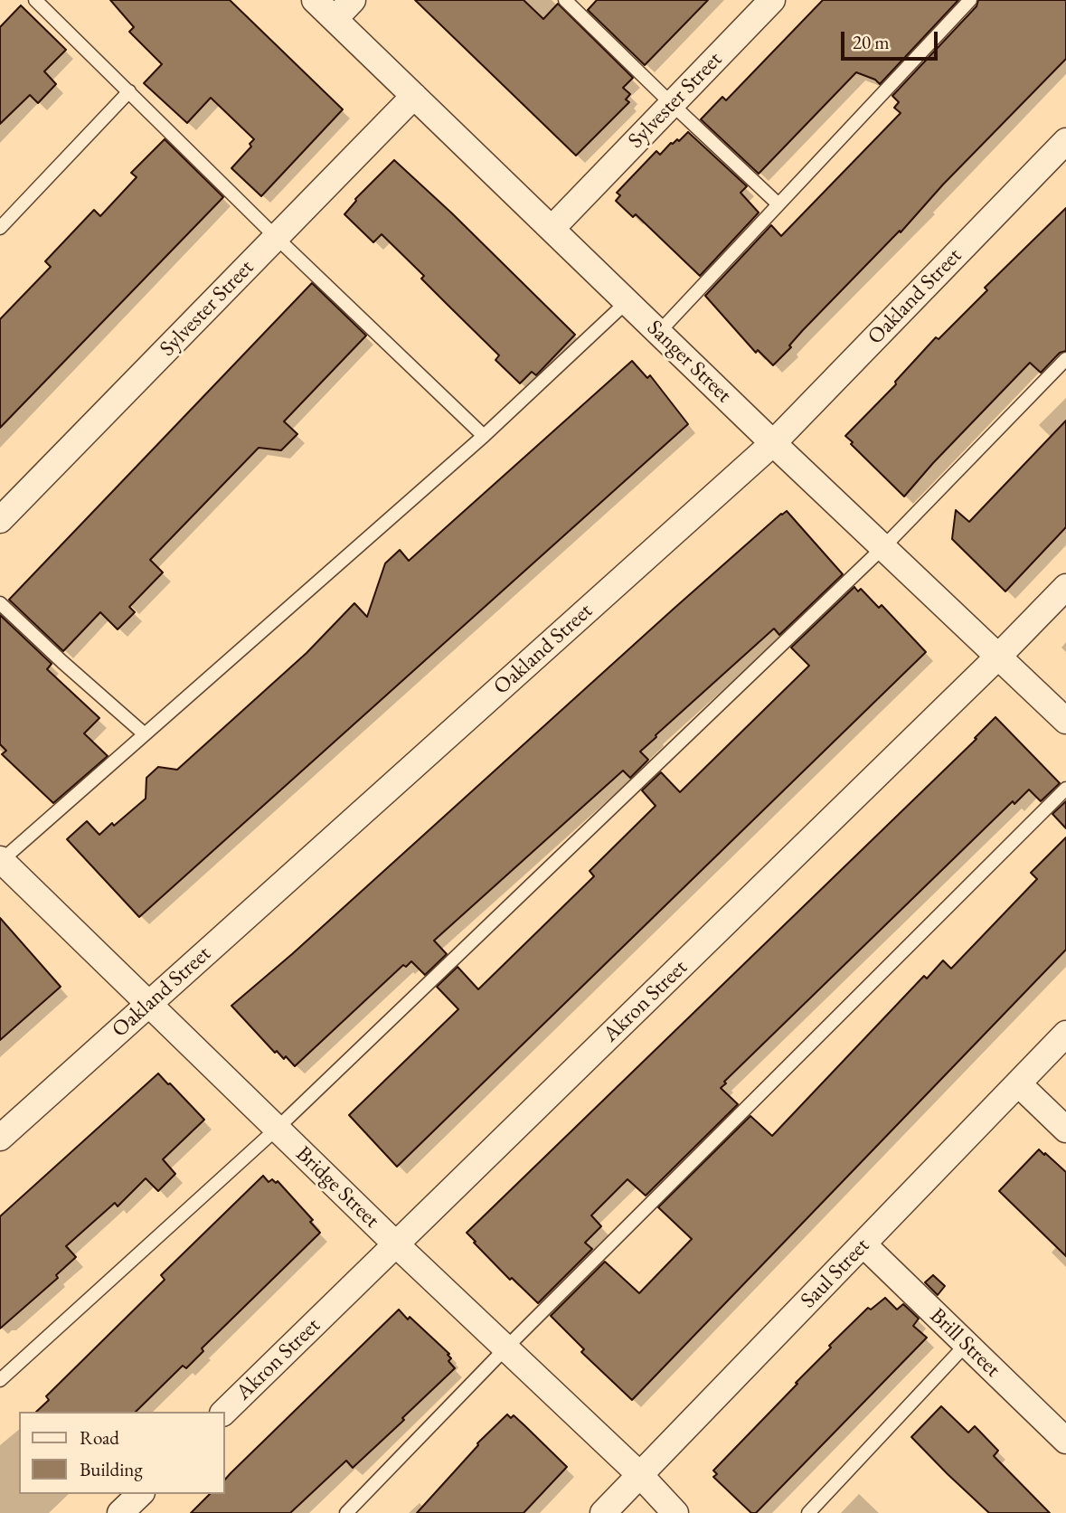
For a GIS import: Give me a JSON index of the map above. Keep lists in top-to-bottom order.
{
  "streets": {
    "street": [
      "Sylvester Street",
      "Oakland Street",
      "Sanger Street",
      "Akron Street",
      "Bridge Street",
      "Saul Street",
      "Brill Street"
    ]
  },
  "crossings": [
    ["Sylvester Street", "Sanger Street"],
    ["Oakland Street", "Sanger Street"],
    ["Oakland Street", "Bridge Street"],
    ["Sanger Street", "Akron Street"],
    ["Akron Street", "Bridge Street"],
    ["Bridge Street", "Saul Street"],
    ["Saul Street", "Brill Street"]
  ],
  "legend": ["Road", "Building"],
  "scale_bar": "20 m"
}
